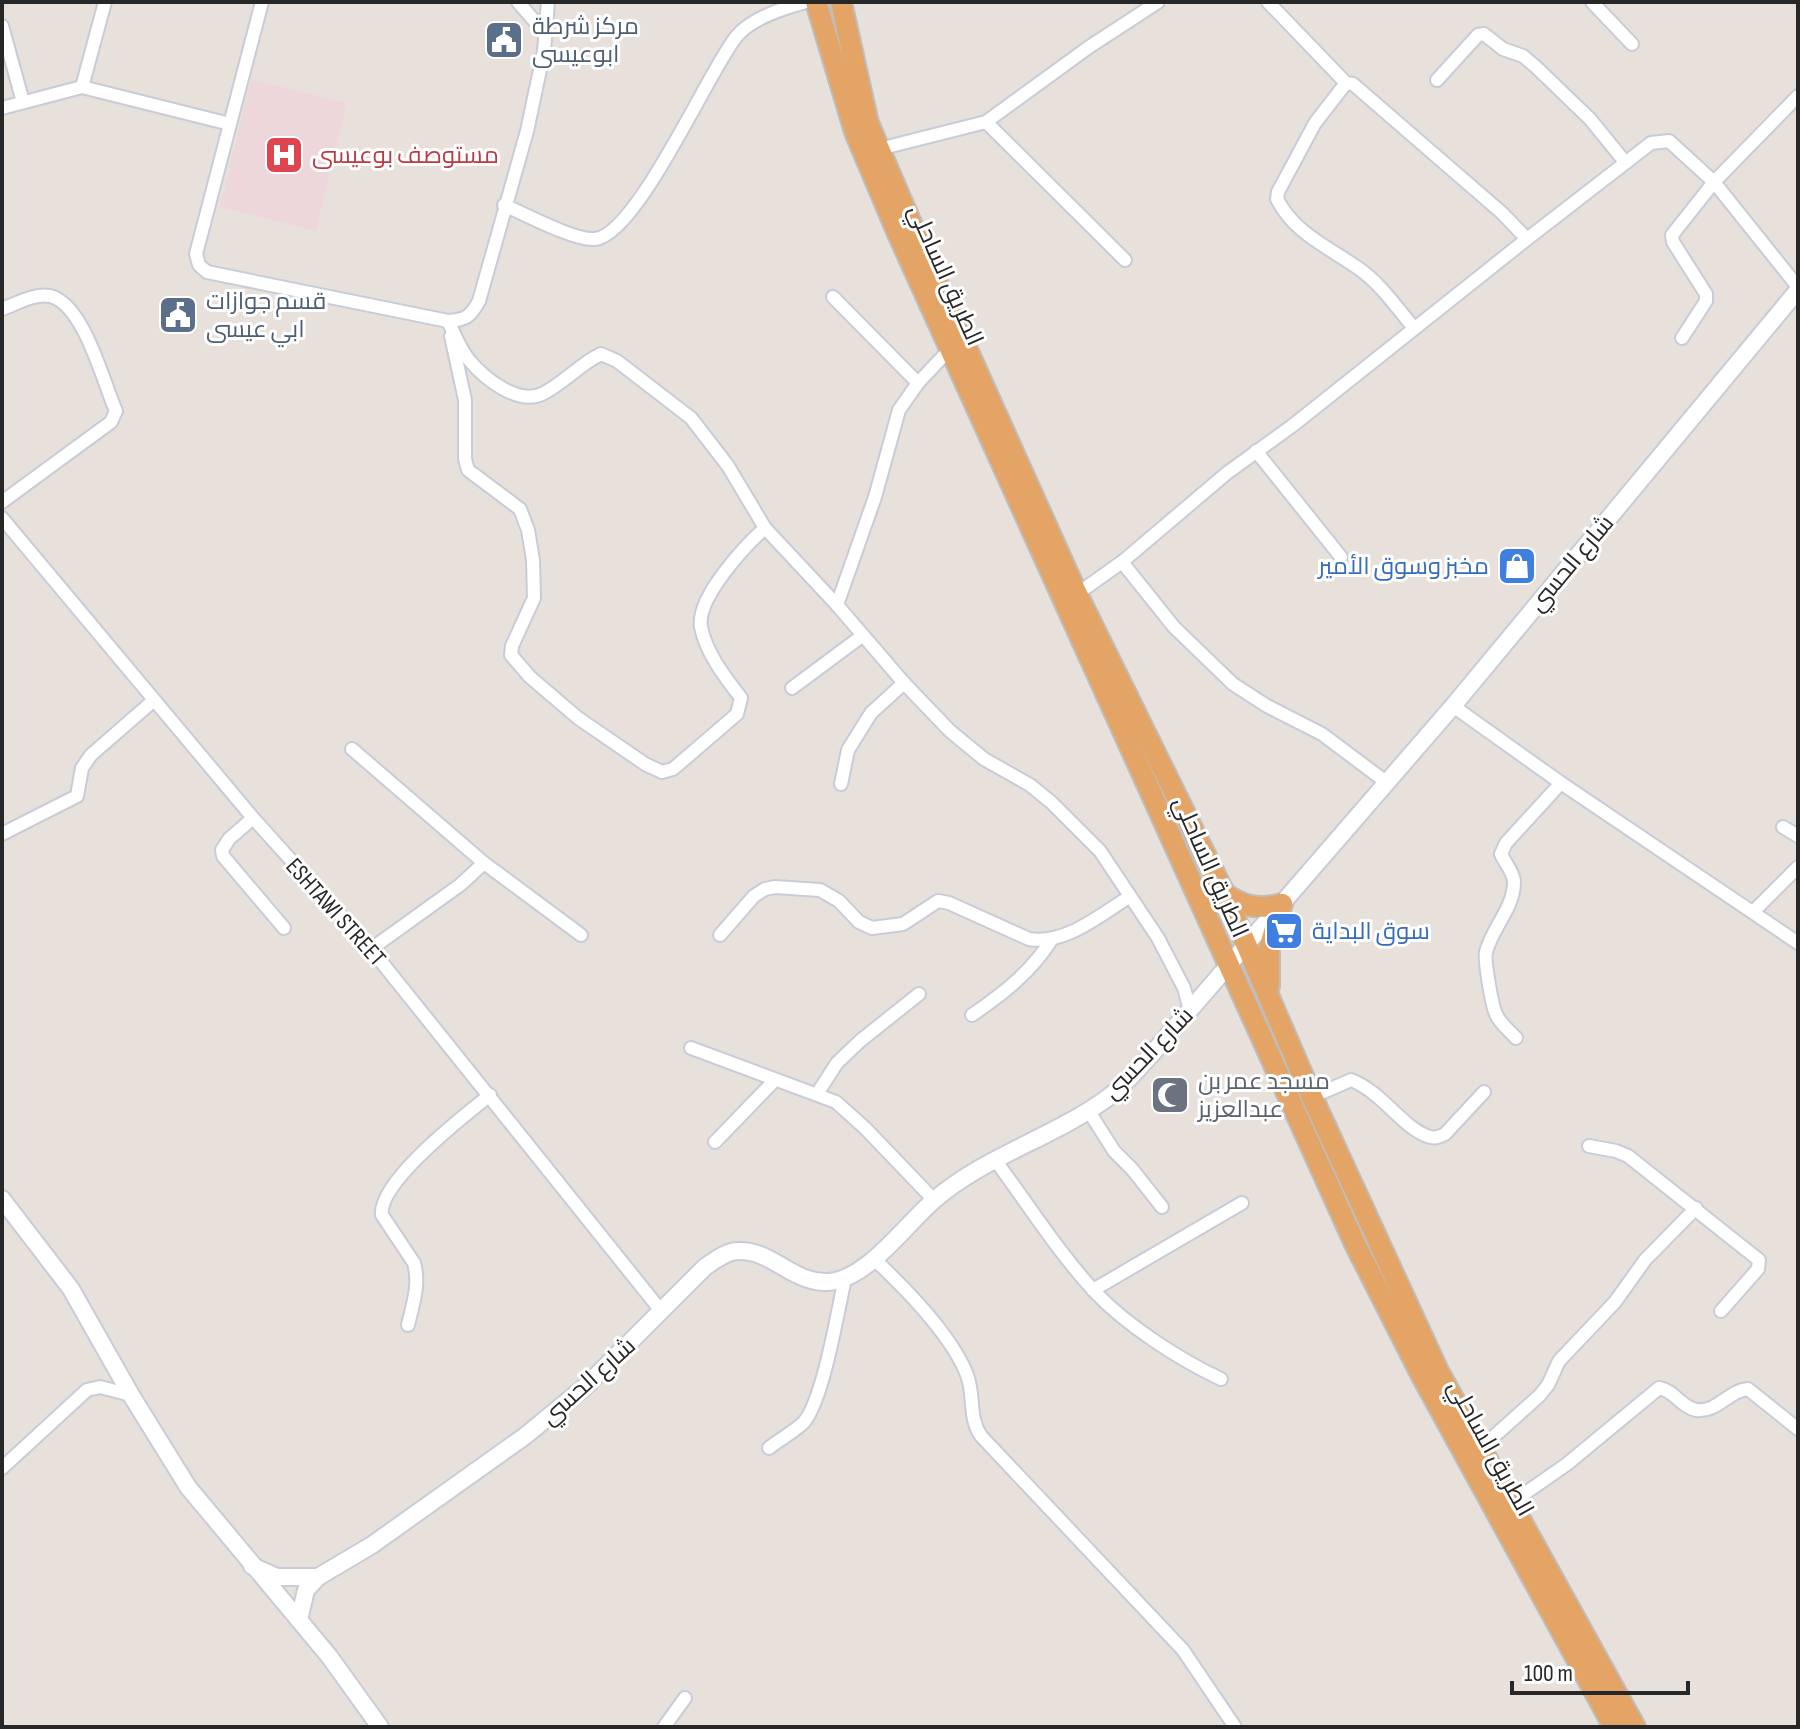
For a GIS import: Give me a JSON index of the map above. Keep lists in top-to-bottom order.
{
  "streets": {
    "highway": ["الطريق الساحلي"],
    "street": ["شارع الحسي", "ESHTAWI STREET"]
  },
  "crossings": [
    ["الطريق الساحلي", "شارع الحسي"],
    ["شارع الحسي", "ESHTAWI STREET"]
  ],
  "places": {
    "public building": ["مركز شرطة ابوعيسى", "قسم جوازات ابي عيسى"],
    "hospital": ["مستوصف بوعيسى"],
    "shop": ["مخبز وسوق الأمير"],
    "supermarket": ["سوق البداية"],
    "mosque": ["مسجد عمر بن عبدالعزيز"]
  },
  "scale_bar": "100 m"
}
